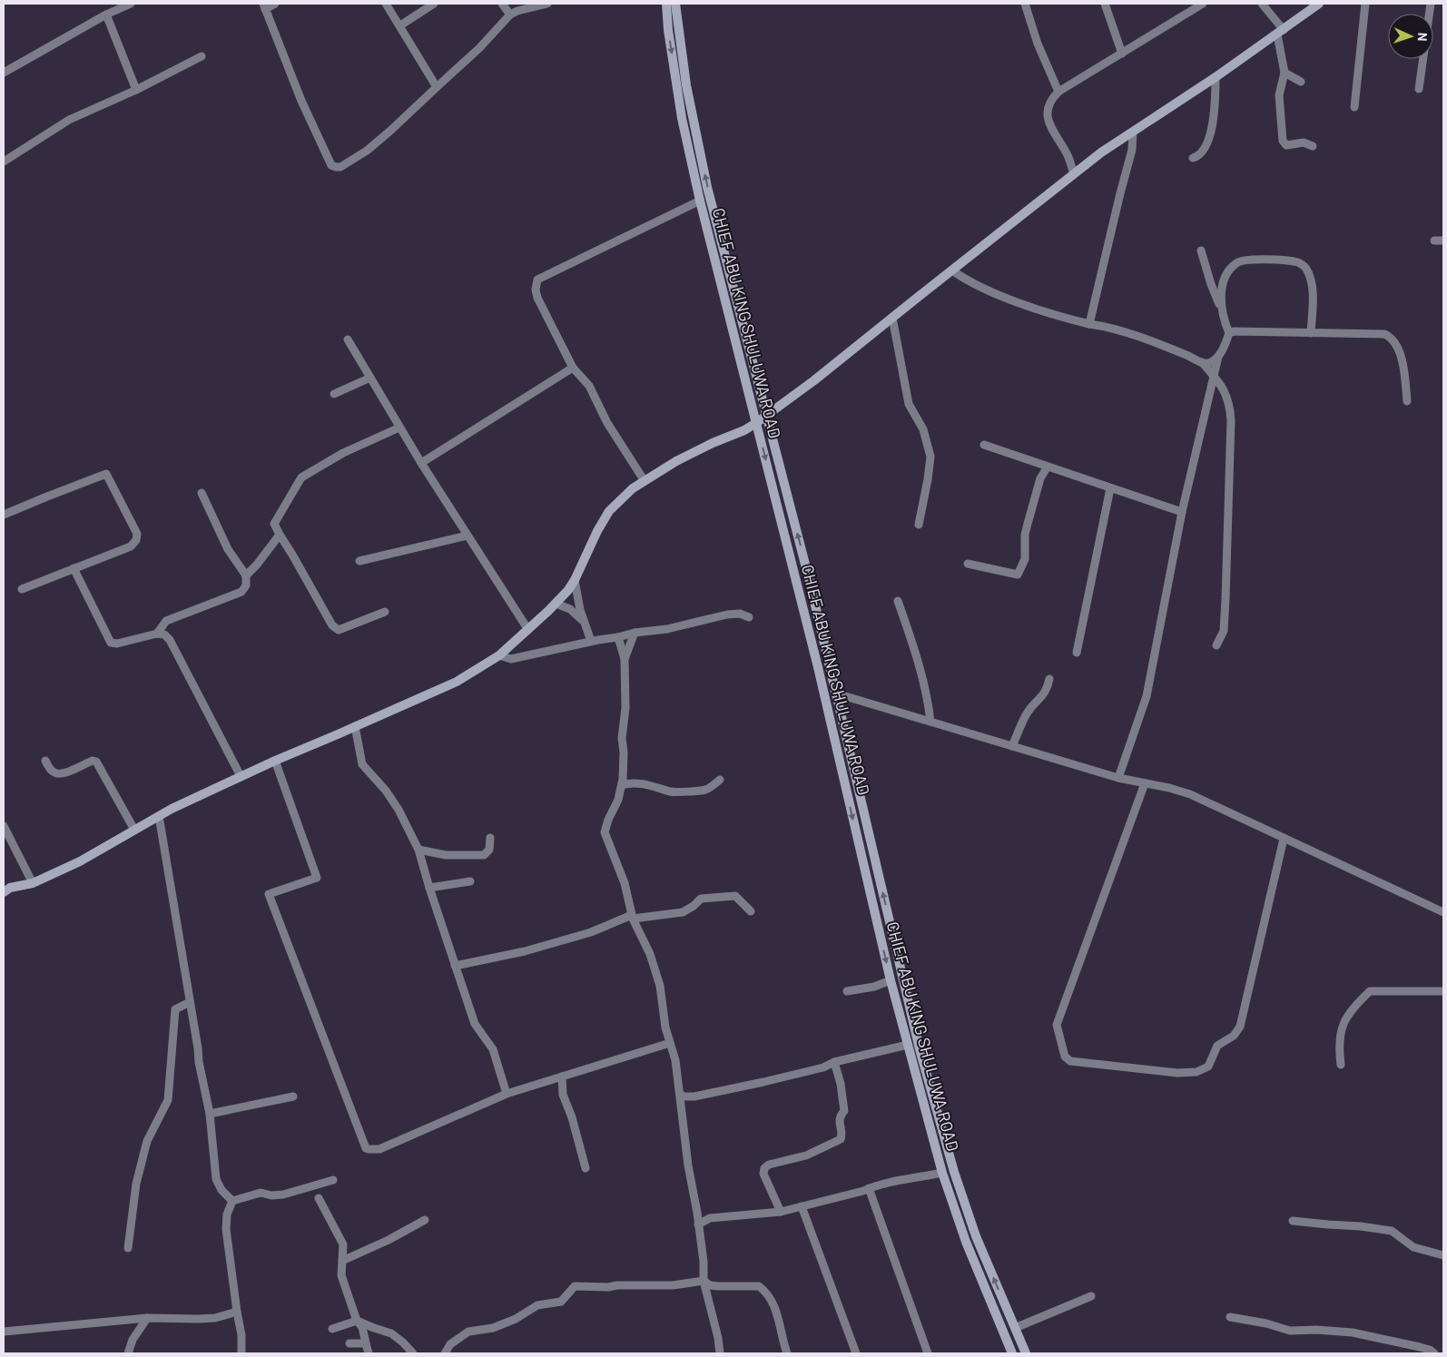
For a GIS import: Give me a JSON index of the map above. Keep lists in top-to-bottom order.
{
  "streets": {
    "street": ["CHIEF ABU KING SHULUWA ROAD"]
  },
  "north": "right"
}
